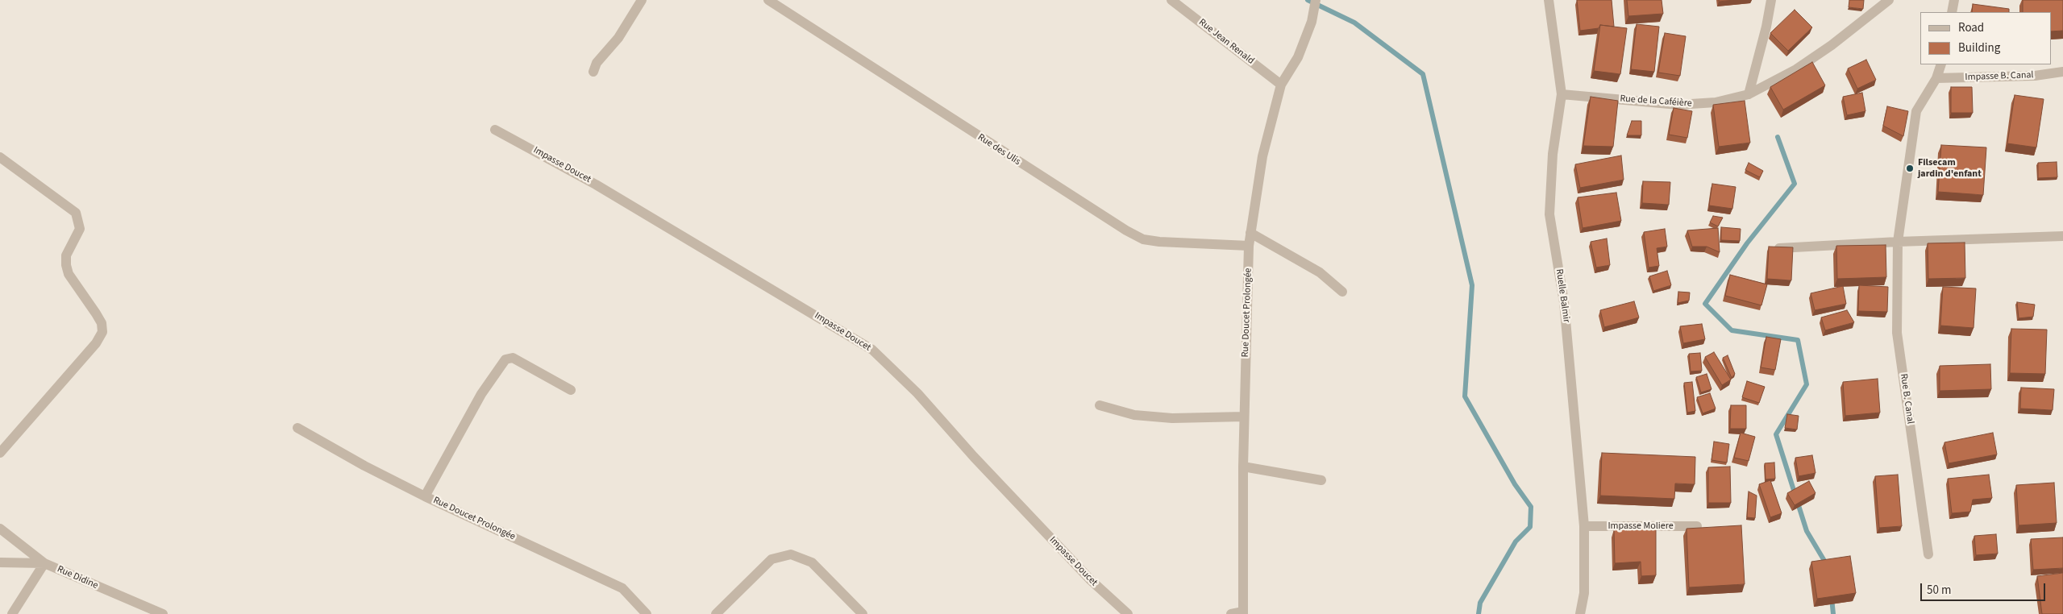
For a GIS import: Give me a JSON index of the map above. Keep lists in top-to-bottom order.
{
  "streets": {
    "street": [
      "Rue Jean Renald",
      "Impasse B. Canal",
      "Rue de la Caféière",
      "Rue des Ulis",
      "Impasse Doucet",
      "Ruelle Balmir",
      "Rue Doucet Prolongée",
      "Rue B. Canal",
      "Impasse Moliere",
      "Rue Didine"
    ]
  },
  "crossings": [
    ["Rue Jean Renald", "Rue Doucet Prolongée"],
    ["Impasse B. Canal", "Rue B. Canal"],
    ["Rue de la Caféière", "Ruelle Balmir"],
    ["Rue des Ulis", "Rue Doucet Prolongée"],
    ["Ruelle Balmir", "Impasse Moliere"]
  ],
  "places": ["Filsecam jardin d'enfant"],
  "legend": ["Road", "Building"],
  "scale_bar": "50 m"
}
